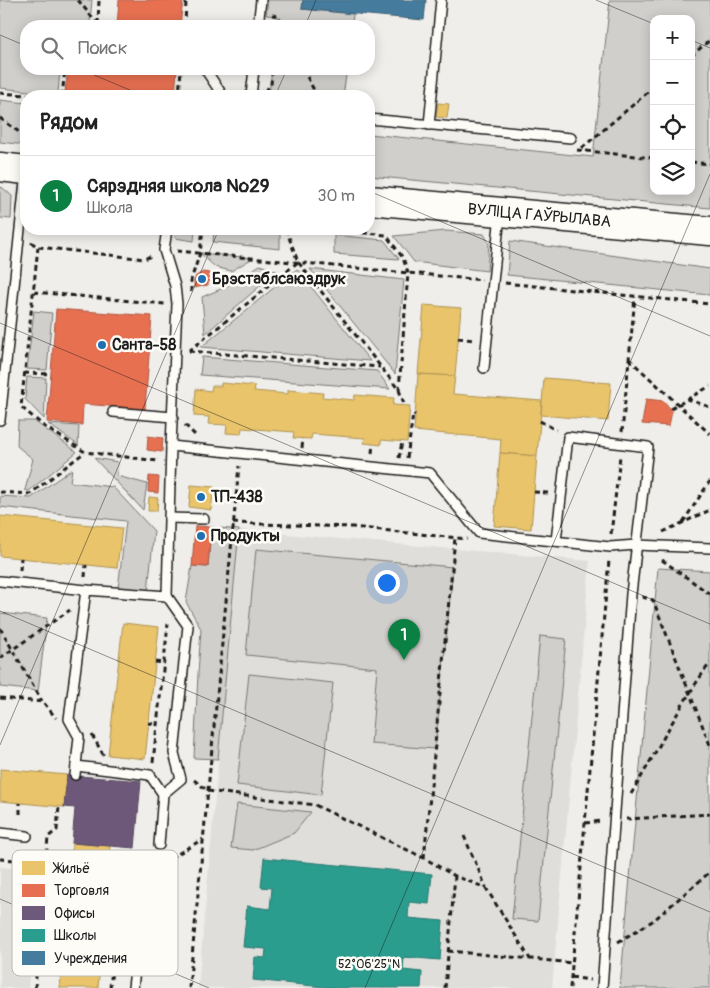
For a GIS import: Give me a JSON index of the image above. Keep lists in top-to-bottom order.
{
  "streets": {
    "main road": ["ВУЛІЦА ГАЎРЫЛАВА"]
  },
  "places": [
    "Брэстаблсаюздрук",
    "Санта-58",
    "ТП-438",
    "Продукты"
  ],
  "legend": [
    "Жильё",
    "Торговля",
    "Офисы",
    "Школы",
    "Учреждения"
  ],
  "page": {
    "map_buttons": ["+", "−"],
    "search": "Поиск",
    "heading": "Рядом",
    "list": [
      {
        "mark": "1",
        "name": "Сярэдняя школа №29",
        "note": "Школа",
        "value": "30 m"
      }
    ],
    "pins": "1"
  },
  "coordinates": ["52°06'25\"N"]
}
